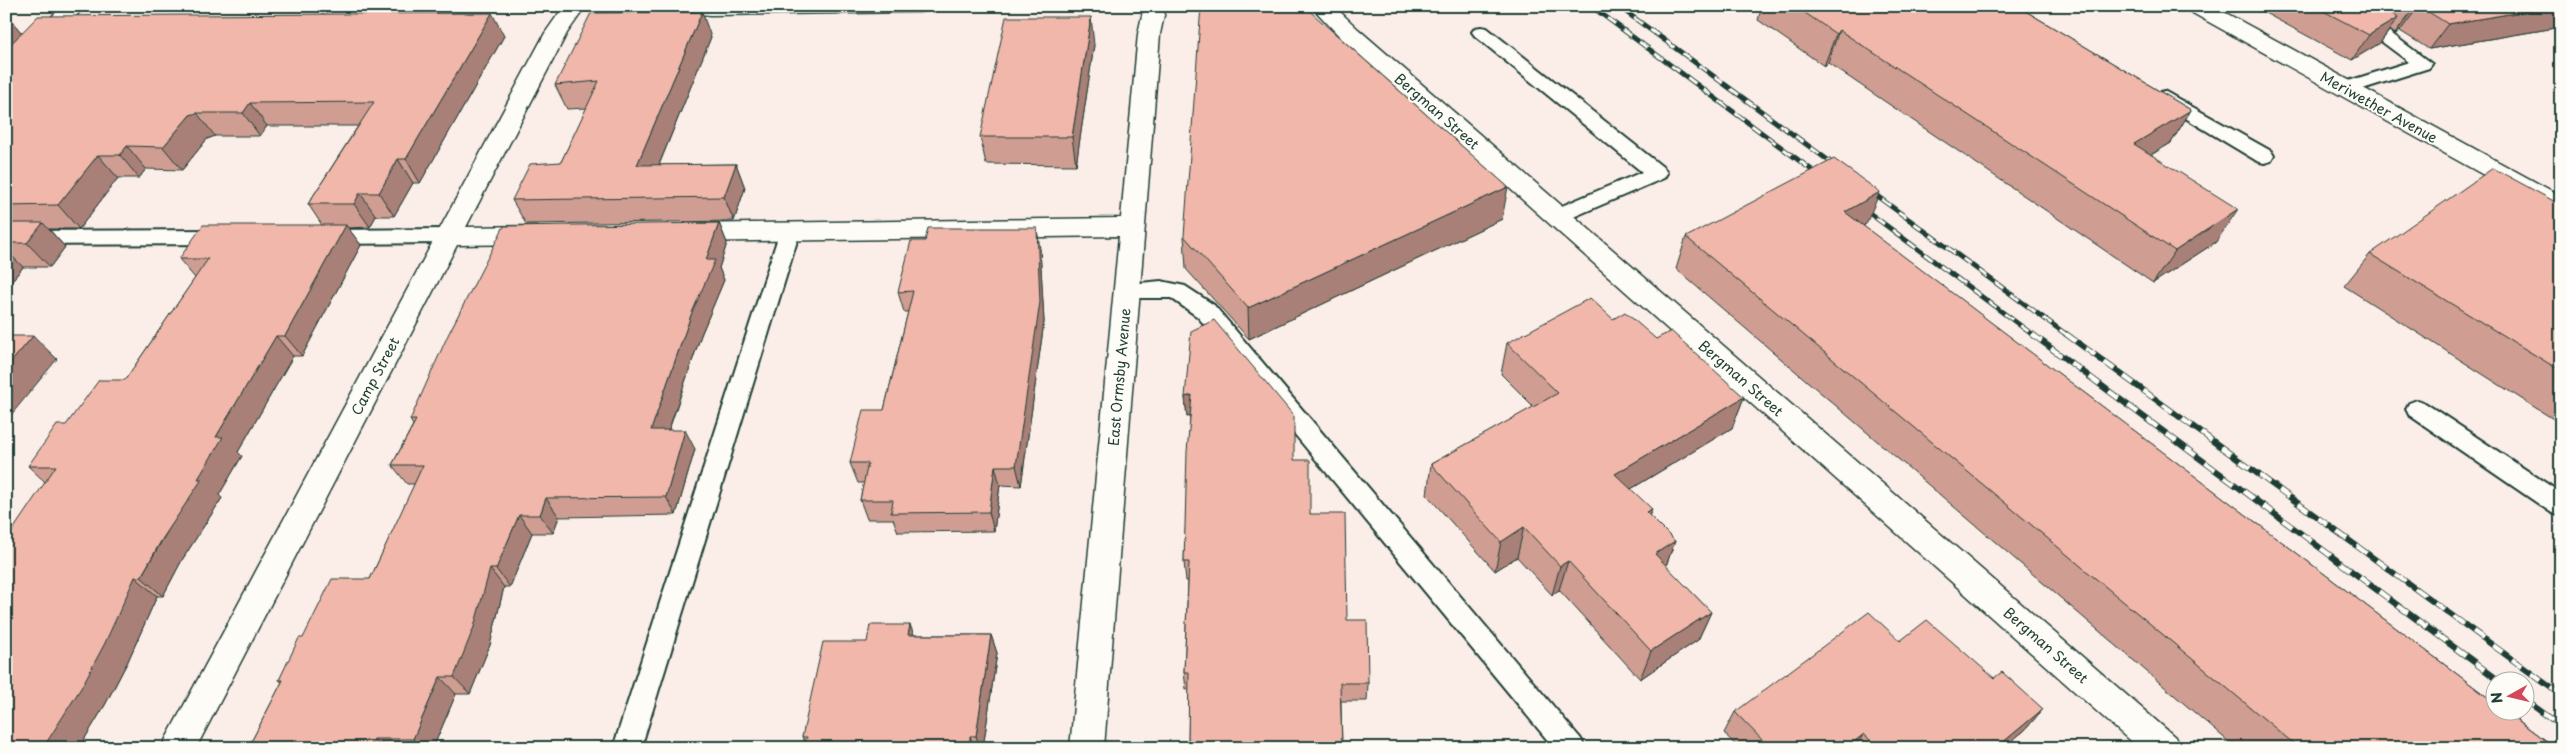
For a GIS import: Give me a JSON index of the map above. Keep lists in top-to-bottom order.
{
  "streets": {
    "street": [
      "Meriwether Avenue",
      "Bergman Street",
      "Camp Street",
      "East Ormsby Avenue"
    ]
  },
  "north": "left"
}
